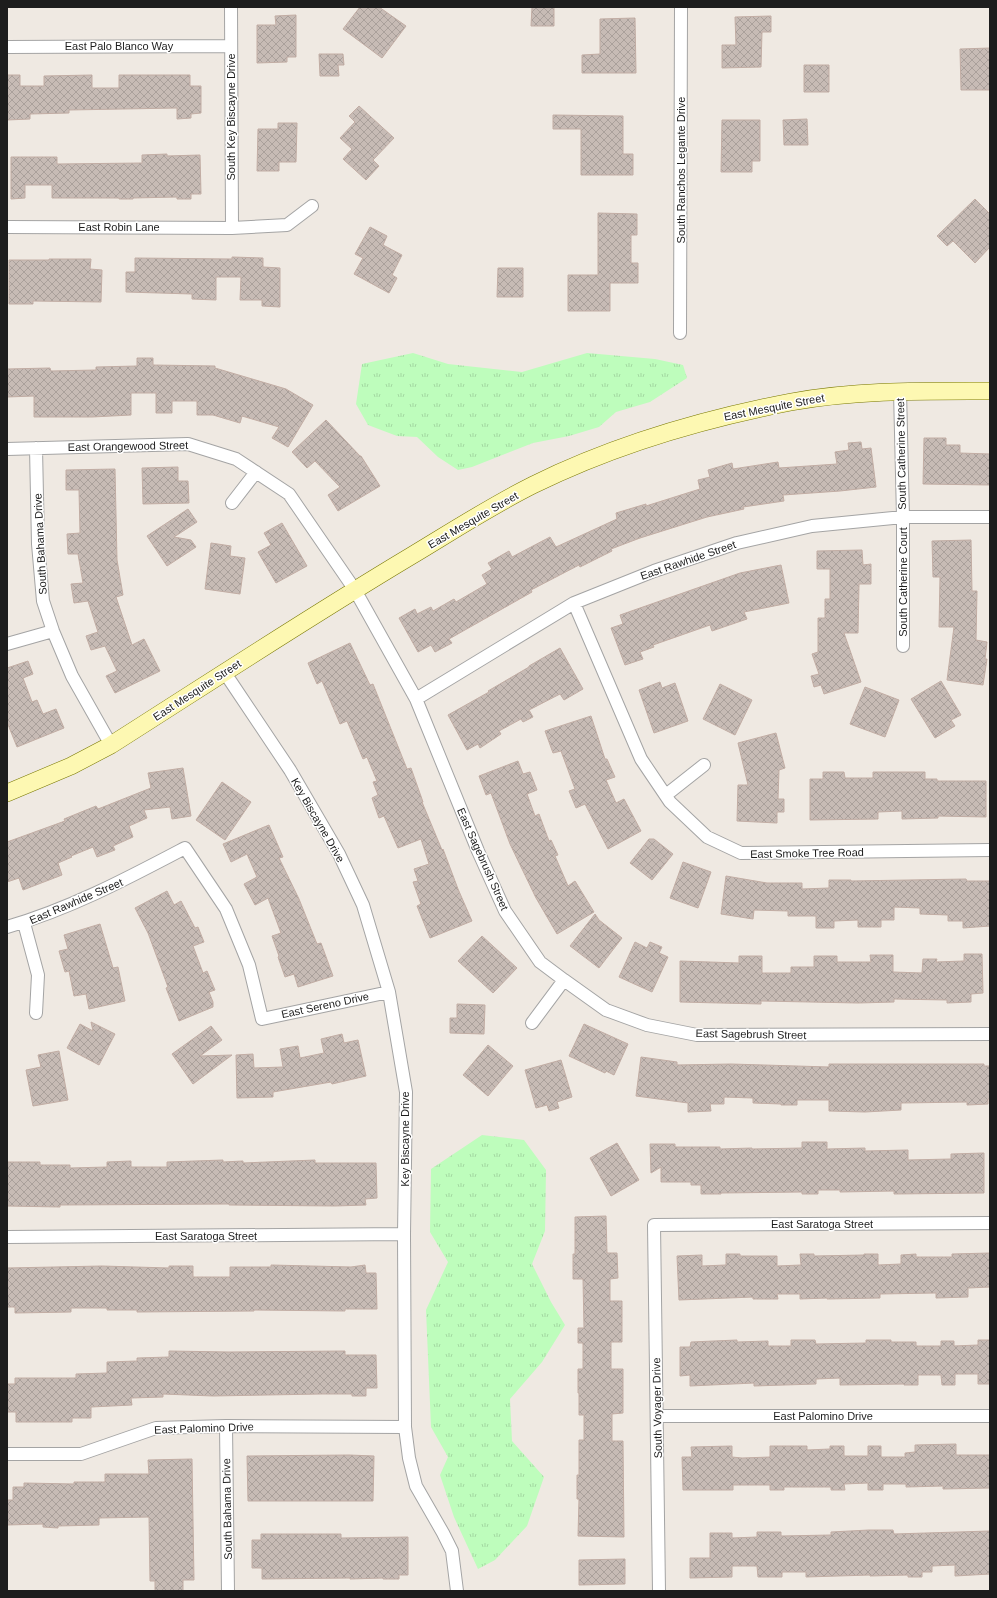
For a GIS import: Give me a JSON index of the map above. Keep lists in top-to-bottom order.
{
  "streets": {
    "street": [
      "East Palo Blanco Way",
      "South Key Biscayne Drive",
      "South Ranchos Legante Drive",
      "East Robin Lane",
      "East Mesquite Street",
      "East Orangewood Street",
      "South Catherine Street",
      "South Bahama Drive",
      "East Rawhide Street",
      "South Catherine Court",
      "Key Biscayne Drive",
      "East Smoke Tree Road",
      "East Sagebrush Street",
      "East Sereno Drive",
      "East Saratoga Street",
      "South Voyager Drive",
      "East Palomino Drive"
    ]
  },
  "crossings": [
    ["East Palo Blanco Way", "South Key Biscayne Drive"],
    ["South Key Biscayne Drive", "East Robin Lane"],
    ["East Mesquite Street", "East Orangewood Street"],
    ["East Mesquite Street", "South Catherine Street"],
    ["East Mesquite Street", "South Bahama Drive"],
    ["East Mesquite Street", "Key Biscayne Drive"],
    ["East Mesquite Street", "East Sagebrush Street"],
    ["East Orangewood Street", "South Bahama Drive"],
    ["East Orangewood Street", "East Sagebrush Street"],
    ["South Catherine Street", "East Rawhide Street"],
    ["South Catherine Street", "South Catherine Court"],
    ["South Bahama Drive", "East Palomino Drive"],
    ["East Rawhide Street", "South Catherine Court"],
    ["East Rawhide Street", "East Smoke Tree Road"],
    ["East Rawhide Street", "East Sagebrush Street"],
    ["East Rawhide Street", "East Sereno Drive"],
    ["Key Biscayne Drive", "East Sereno Drive"],
    ["Key Biscayne Drive", "East Saratoga Street"],
    ["Key Biscayne Drive", "East Palomino Drive"],
    ["East Saratoga Street", "South Voyager Drive"],
    ["South Voyager Drive", "East Palomino Drive"]
  ]
}
